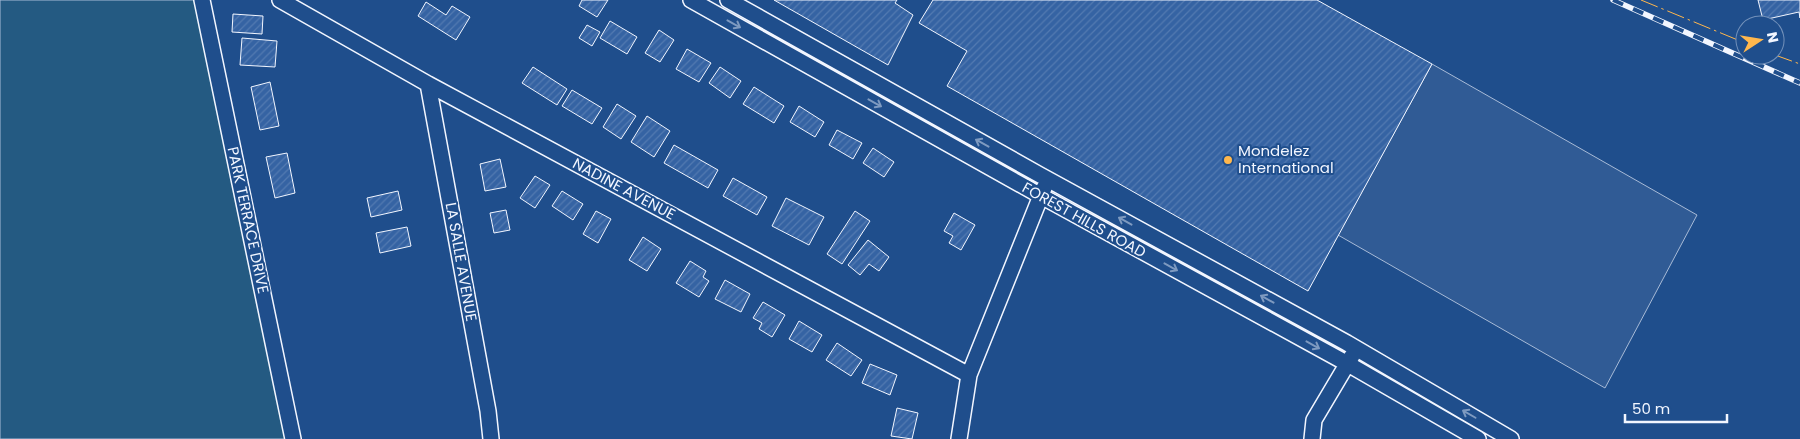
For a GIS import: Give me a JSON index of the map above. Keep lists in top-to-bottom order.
{
  "streets": {
    "street": [
      "NADINE AVENUE",
      "PARK TERRACE DRIVE",
      "FOREST HILLS ROAD",
      "LA SALLE AVENUE"
    ]
  },
  "crossings": [
    ["NADINE AVENUE", "LA SALLE AVENUE"]
  ],
  "places": ["Mondelez International"],
  "scale_bar": "50 m",
  "north": "right"
}
